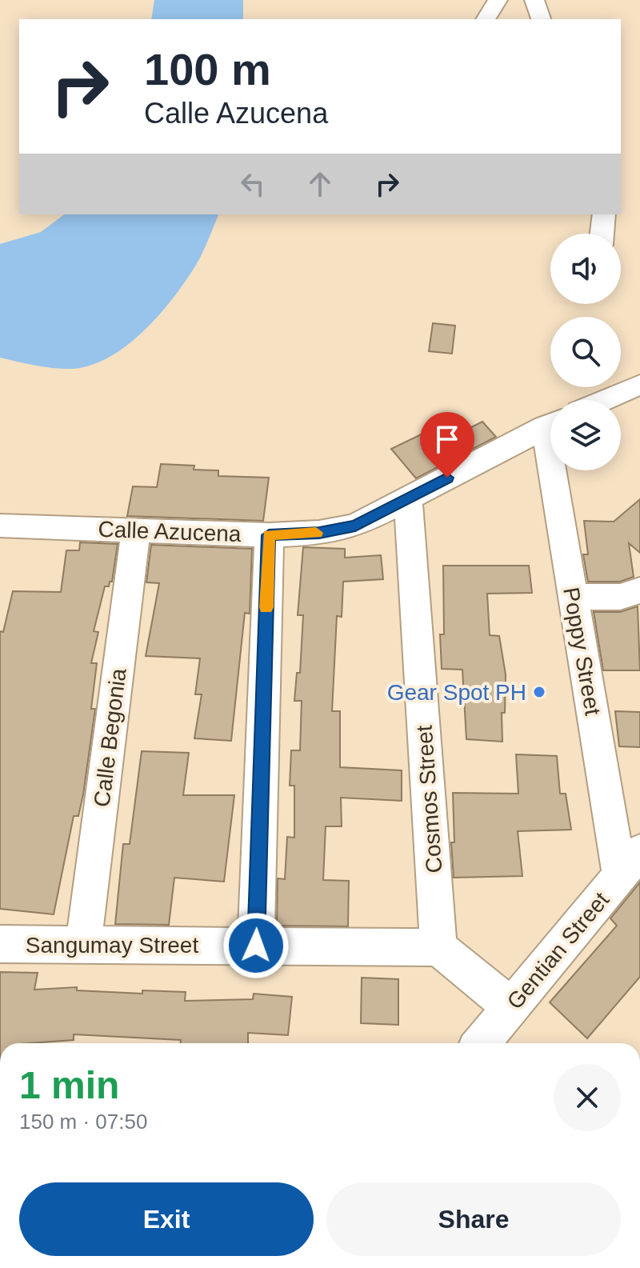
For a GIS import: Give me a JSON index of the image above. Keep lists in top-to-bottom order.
{
  "streets": {
    "street": [
      "Calle Azucena",
      "Poppy Street",
      "Calle Begonia",
      "Cosmos Street",
      "Sangumay Street",
      "Gentian Street"
    ]
  },
  "crossings": [
    ["Calle Azucena", "Calle Begonia"],
    ["Calle Azucena", "Cosmos Street"],
    ["Poppy Street", "Gentian Street"],
    ["Calle Begonia", "Sangumay Street"],
    ["Cosmos Street", "Sangumay Street"]
  ],
  "places": ["Gear Spot PH"],
  "page": {
    "turn": ["100 m", "Calle Azucena"],
    "heading": ["1 min", "150 m · 07:50"],
    "buttons": ["Exit", "Share"]
  }
}
